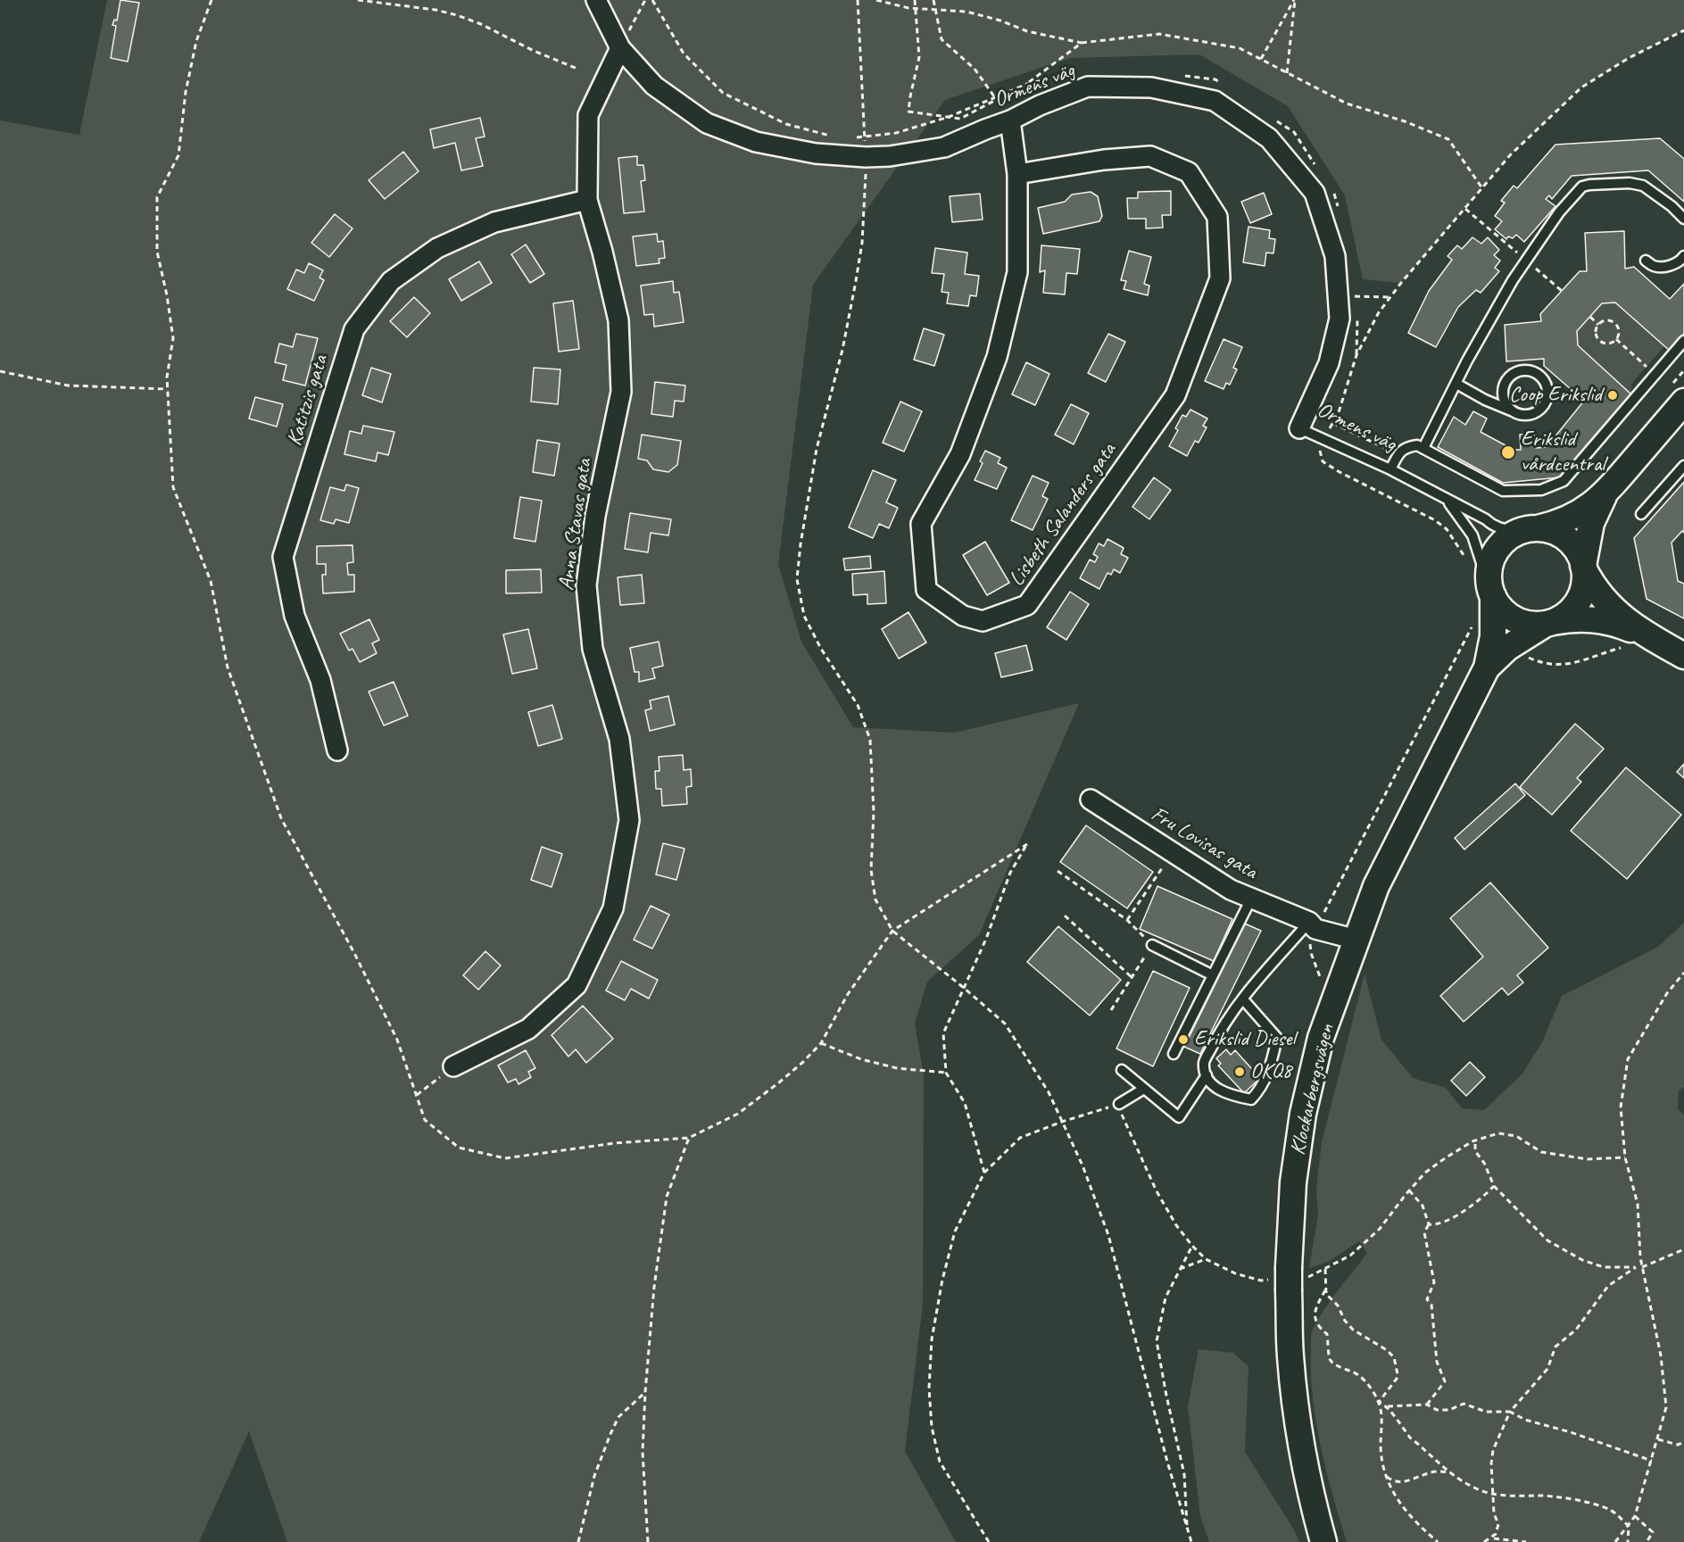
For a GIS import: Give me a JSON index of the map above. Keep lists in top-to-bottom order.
{
  "streets": {
    "main road": ["Klockarbergsvägen"],
    "street": [
      "Ormens väg",
      "Katitzis gata",
      "Lisbeth Salanders gata",
      "Anna Stavas gata",
      "Fru Lovisas gata"
    ]
  },
  "crossings": [
    ["Ormens väg", "Lisbeth Salanders gata"],
    ["Ormens väg", "Anna Stavas gata"],
    ["Ormens väg", "Klockarbergsvägen"],
    ["Katitzis gata", "Anna Stavas gata"],
    ["Fru Lovisas gata", "Klockarbergsvägen"]
  ],
  "places": [
    "Coop Erikslid",
    "Erikslid vårdcentral",
    "Erikslid Diesel",
    "OKQ8"
  ]
}
